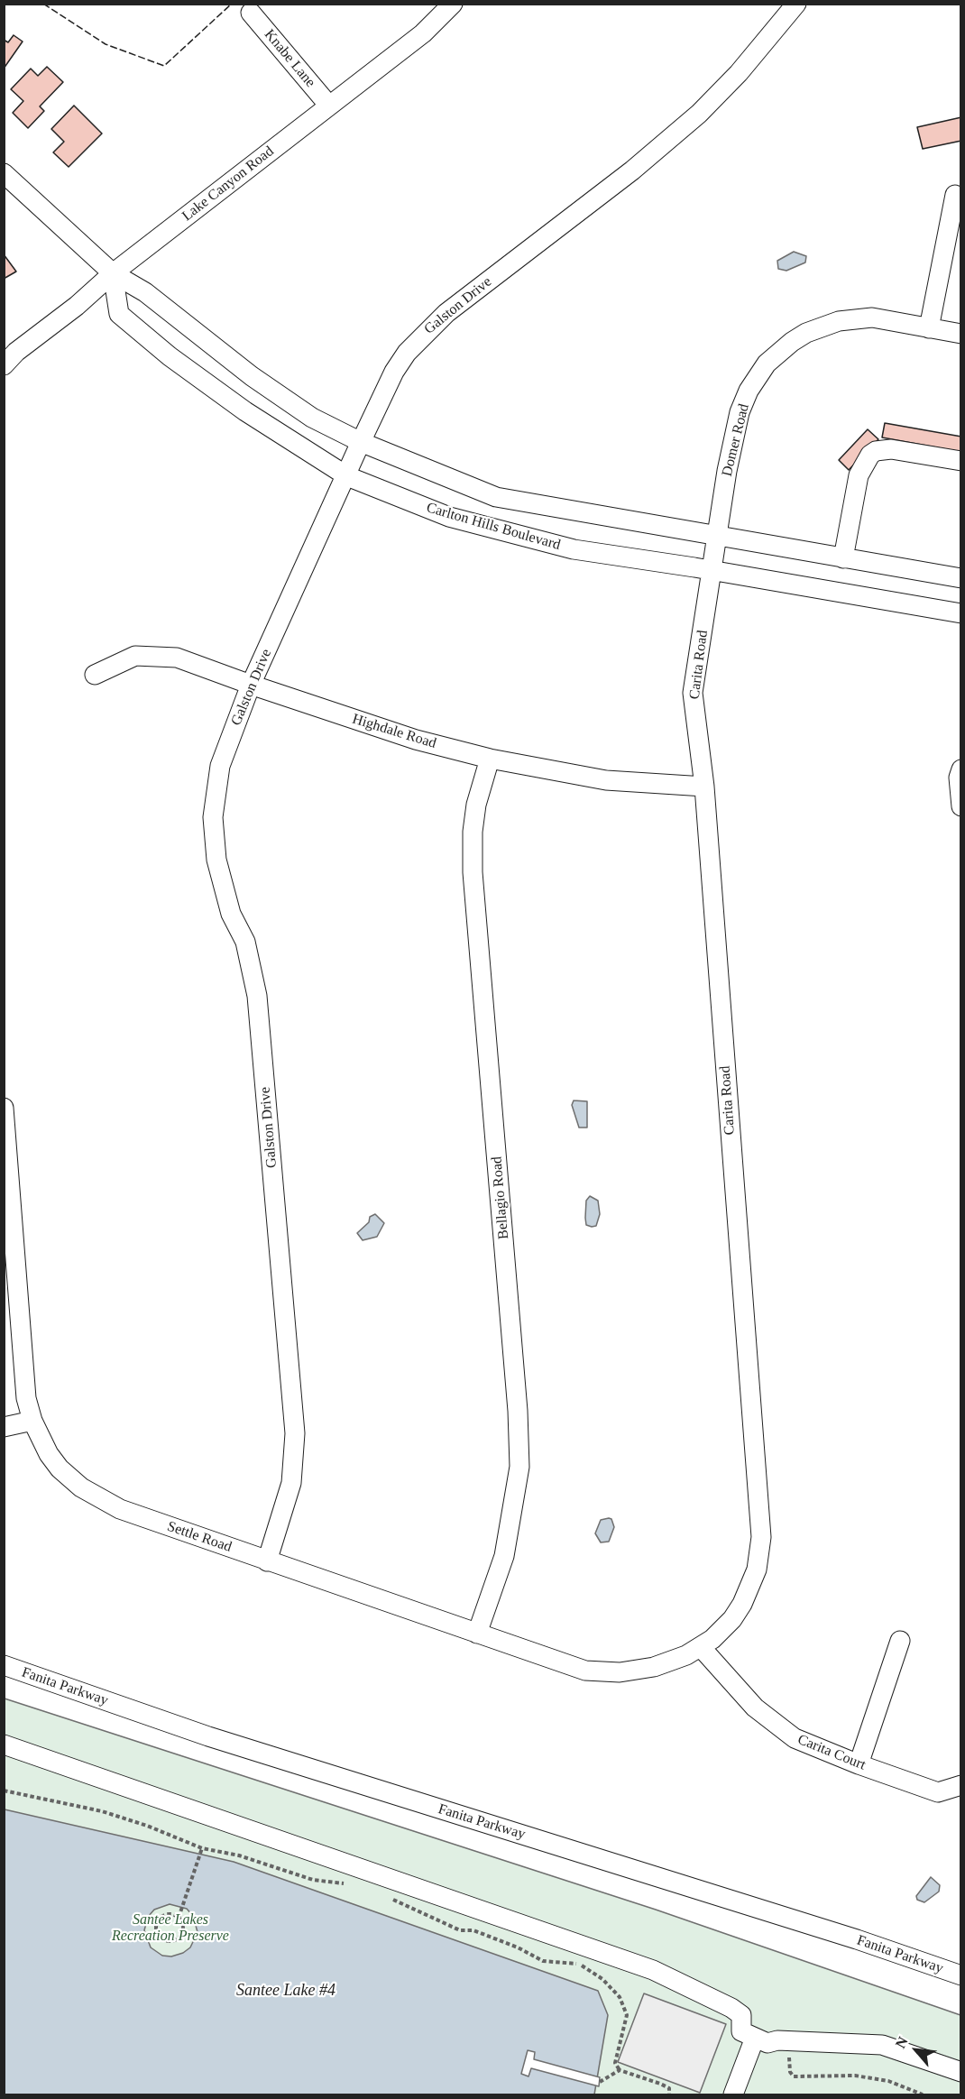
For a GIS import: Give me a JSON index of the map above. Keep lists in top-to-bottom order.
{
  "streets": {
    "street": [
      "Knabe Lane",
      "Lake Canyon Road",
      "Galston Drive",
      "Domer Road",
      "Carlton Hills Boulevard",
      "Carita Road",
      "Highdale Road",
      "Bellagio Road",
      "Settle Road",
      "Fanita Parkway",
      "Carita Court"
    ]
  },
  "crossings": [
    ["Knabe Lane", "Lake Canyon Road"],
    ["Lake Canyon Road", "Carlton Hills Boulevard"],
    ["Galston Drive", "Carlton Hills Boulevard"],
    ["Galston Drive", "Highdale Road"],
    ["Galston Drive", "Settle Road"],
    ["Domer Road", "Carlton Hills Boulevard"],
    ["Domer Road", "Carita Road"],
    ["Carlton Hills Boulevard", "Carita Road"],
    ["Carita Road", "Highdale Road"],
    ["Carita Road", "Settle Road"],
    ["Carita Road", "Carita Court"],
    ["Highdale Road", "Bellagio Road"],
    ["Bellagio Road", "Settle Road"],
    ["Settle Road", "Carita Court"]
  ],
  "water": ["Santee Lake #4"],
  "parks": ["Santee Lakes Recreation Preserve"],
  "north": "top left"
}
